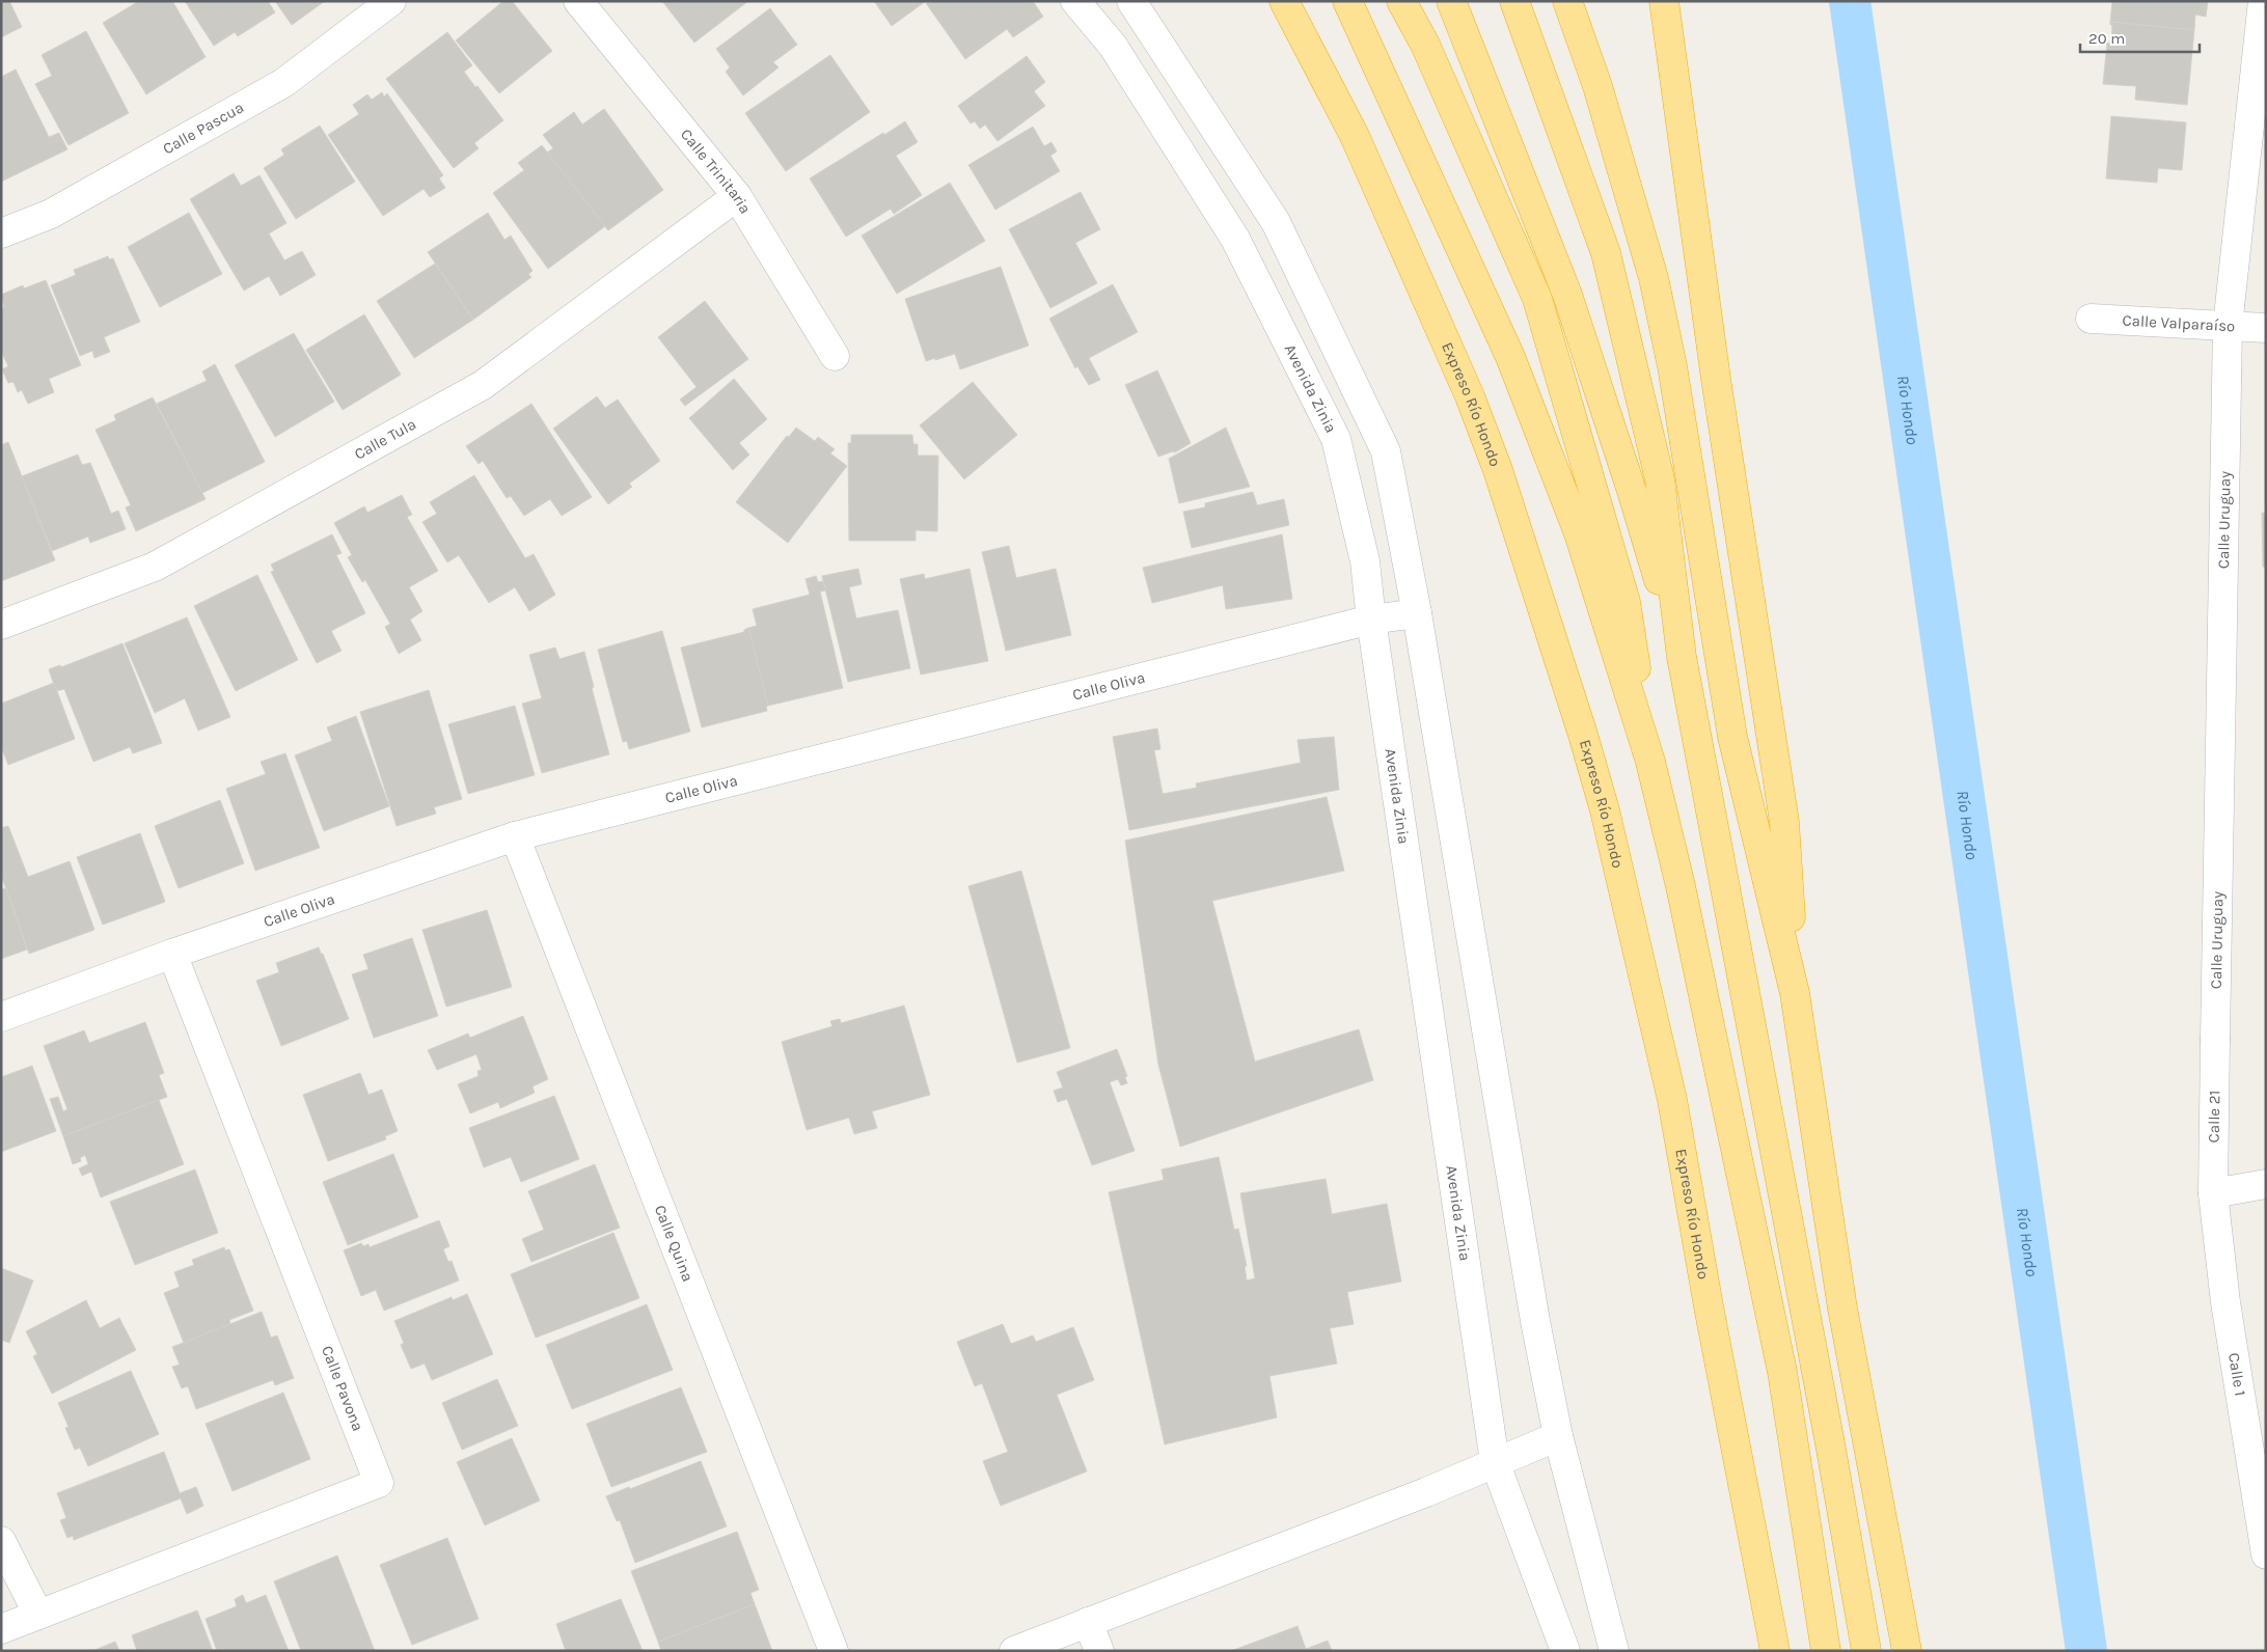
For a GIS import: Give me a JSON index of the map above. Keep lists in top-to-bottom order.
{
  "streets": {
    "highway": ["Expreso Río Hondo"],
    "street": [
      "Calle Pascua",
      "Calle Trinitaria",
      "Calle Valparaíso",
      "Avenida Zinia",
      "Calle Tula",
      "Calle Uruguay",
      "Calle Oliva",
      "Calle 21",
      "Calle Quina",
      "Calle 1",
      "Calle Pavona"
    ]
  },
  "crossings": [
    ["Calle Trinitaria", "Calle Tula"],
    ["Calle Valparaíso", "Calle Uruguay"],
    ["Avenida Zinia", "Calle Oliva"],
    ["Calle Uruguay", "Calle 21"],
    ["Calle Oliva", "Calle Quina"],
    ["Calle Oliva", "Calle Pavona"],
    ["Calle 21", "Calle 1"]
  ],
  "water": ["Río Hondo"],
  "scale_bar": "20 m"
}
